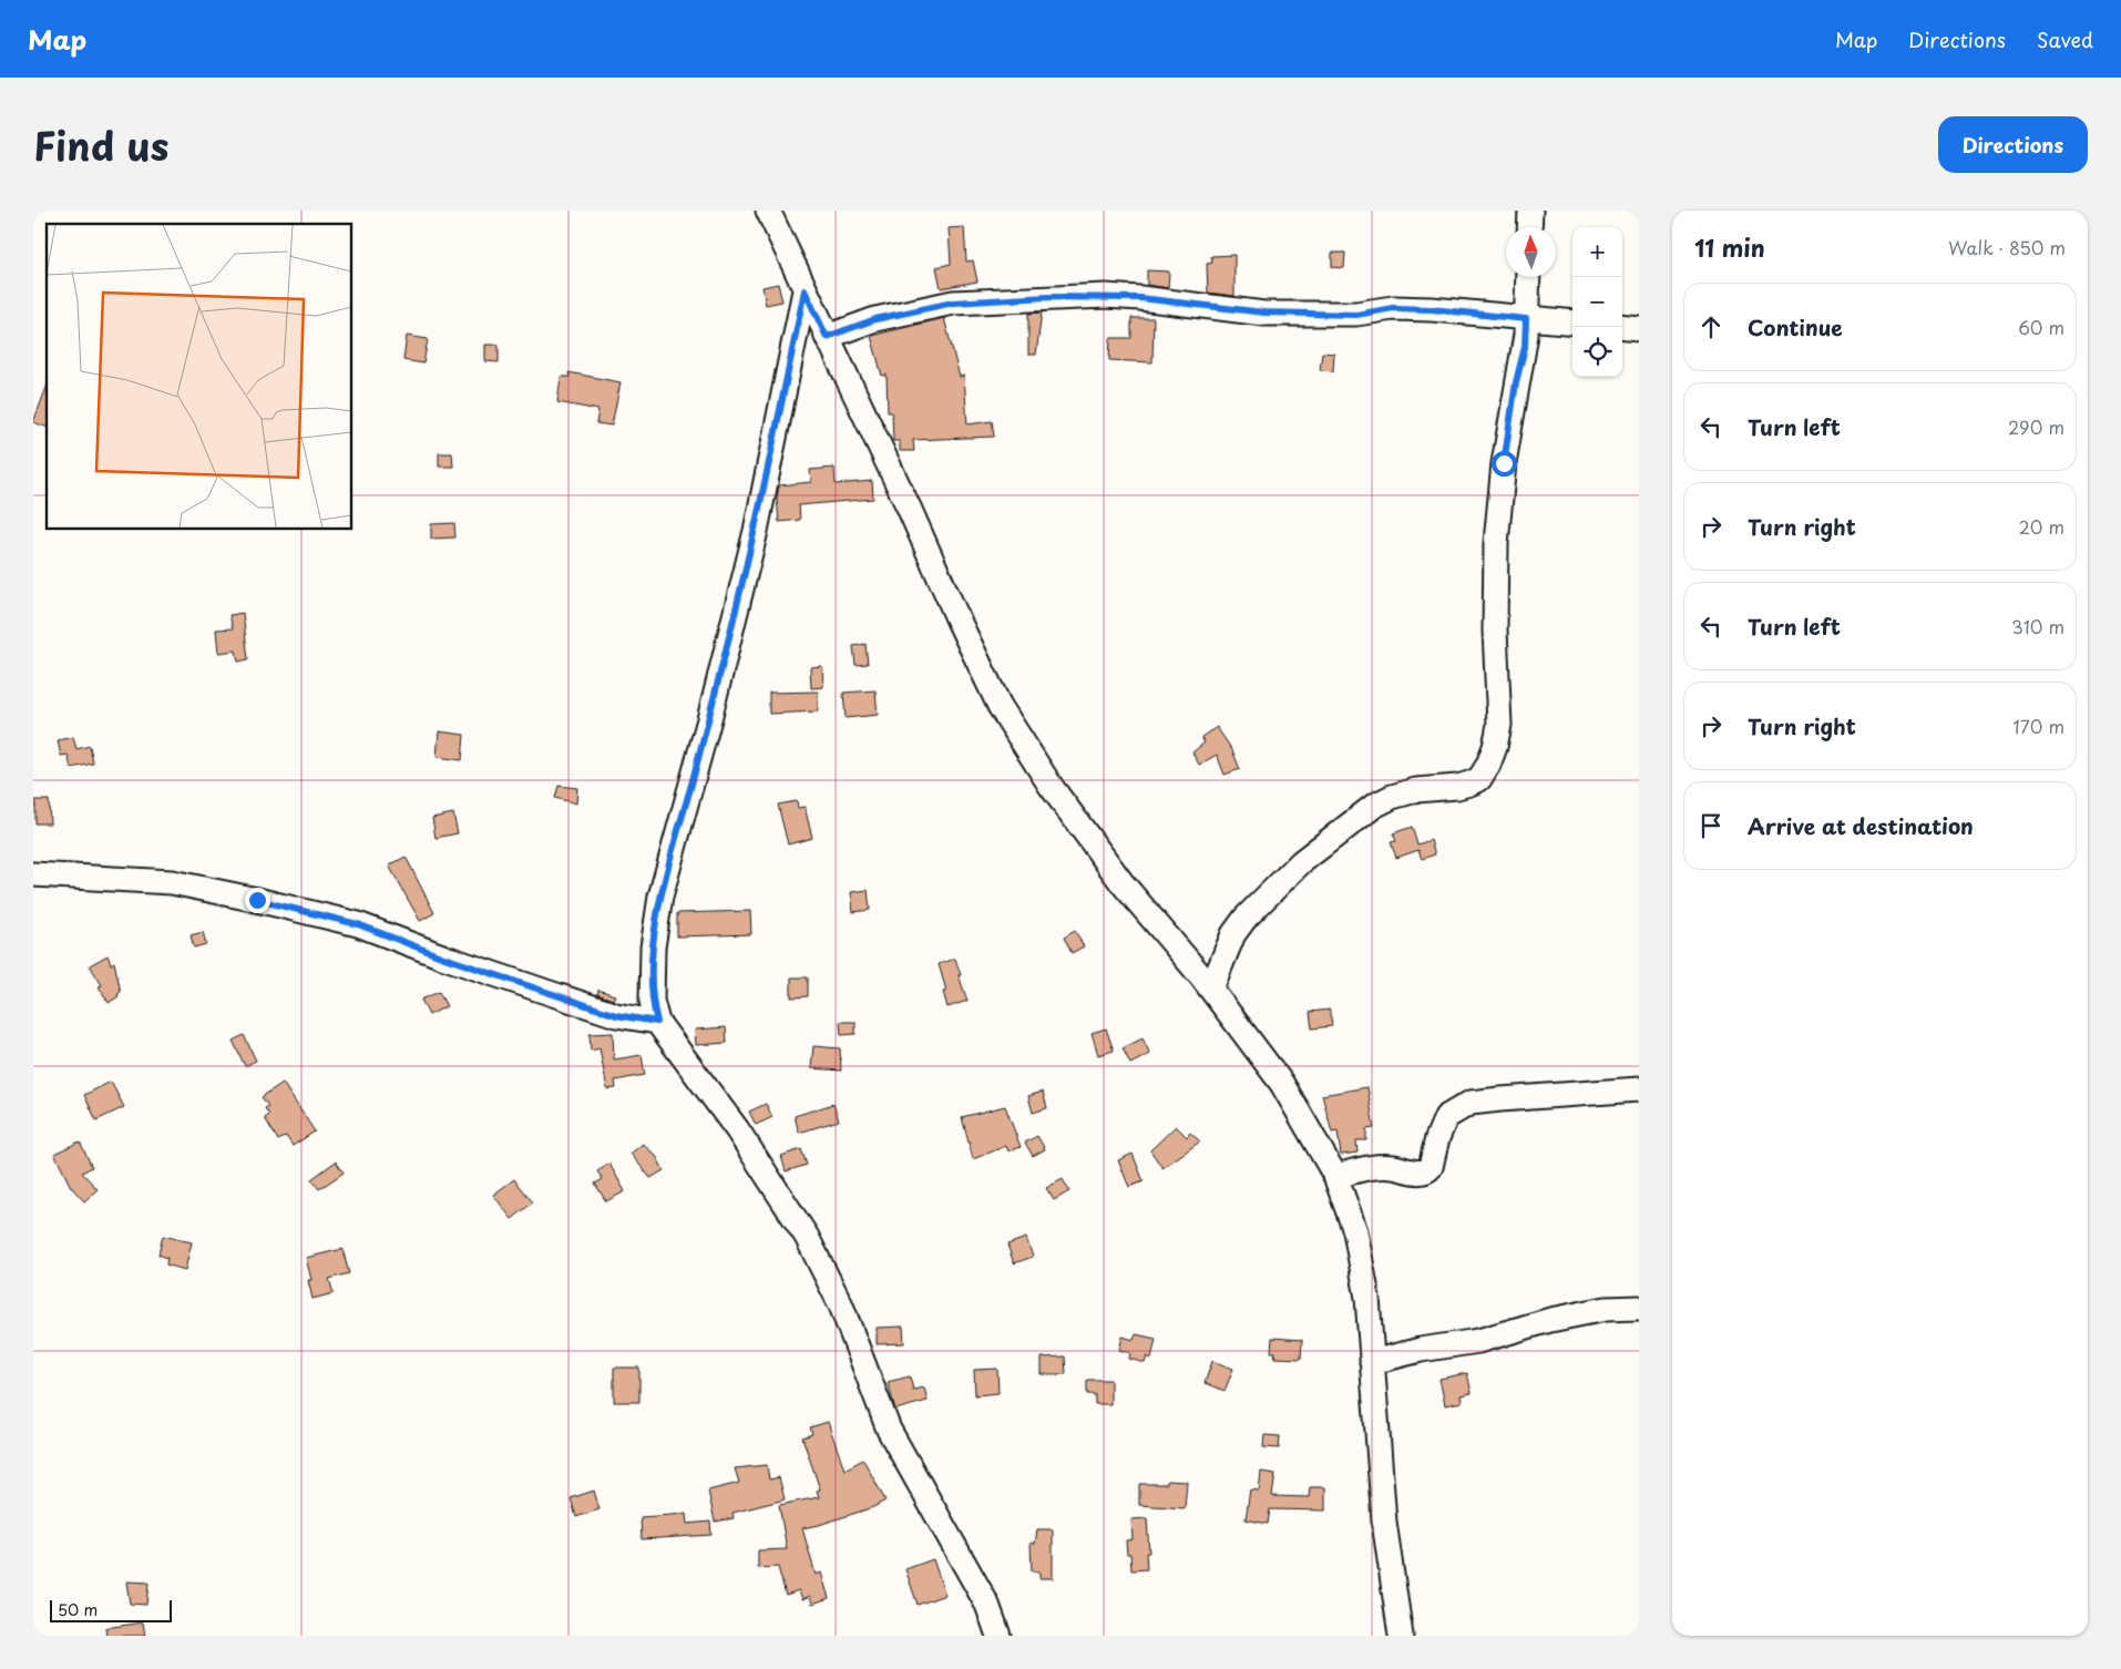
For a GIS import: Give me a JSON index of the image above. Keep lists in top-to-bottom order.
{
  "scale_bar": "50 m",
  "north": "top",
  "page": {
    "header": "Map",
    "nav": ["Map", "Directions", "Saved"],
    "title": "Find us",
    "buttons": "Directions",
    "heading": ["11 min", "Walk · 850 m"],
    "map_buttons": ["+", "−"],
    "list": [
      ["Continue", "60 m"],
      ["Turn left", "290 m"],
      ["Turn right", "20 m"],
      ["Turn left", "310 m"],
      ["Turn right", "170 m"],
      "Arrive at destination"
    ],
    "scale": "50 m"
  }
}
